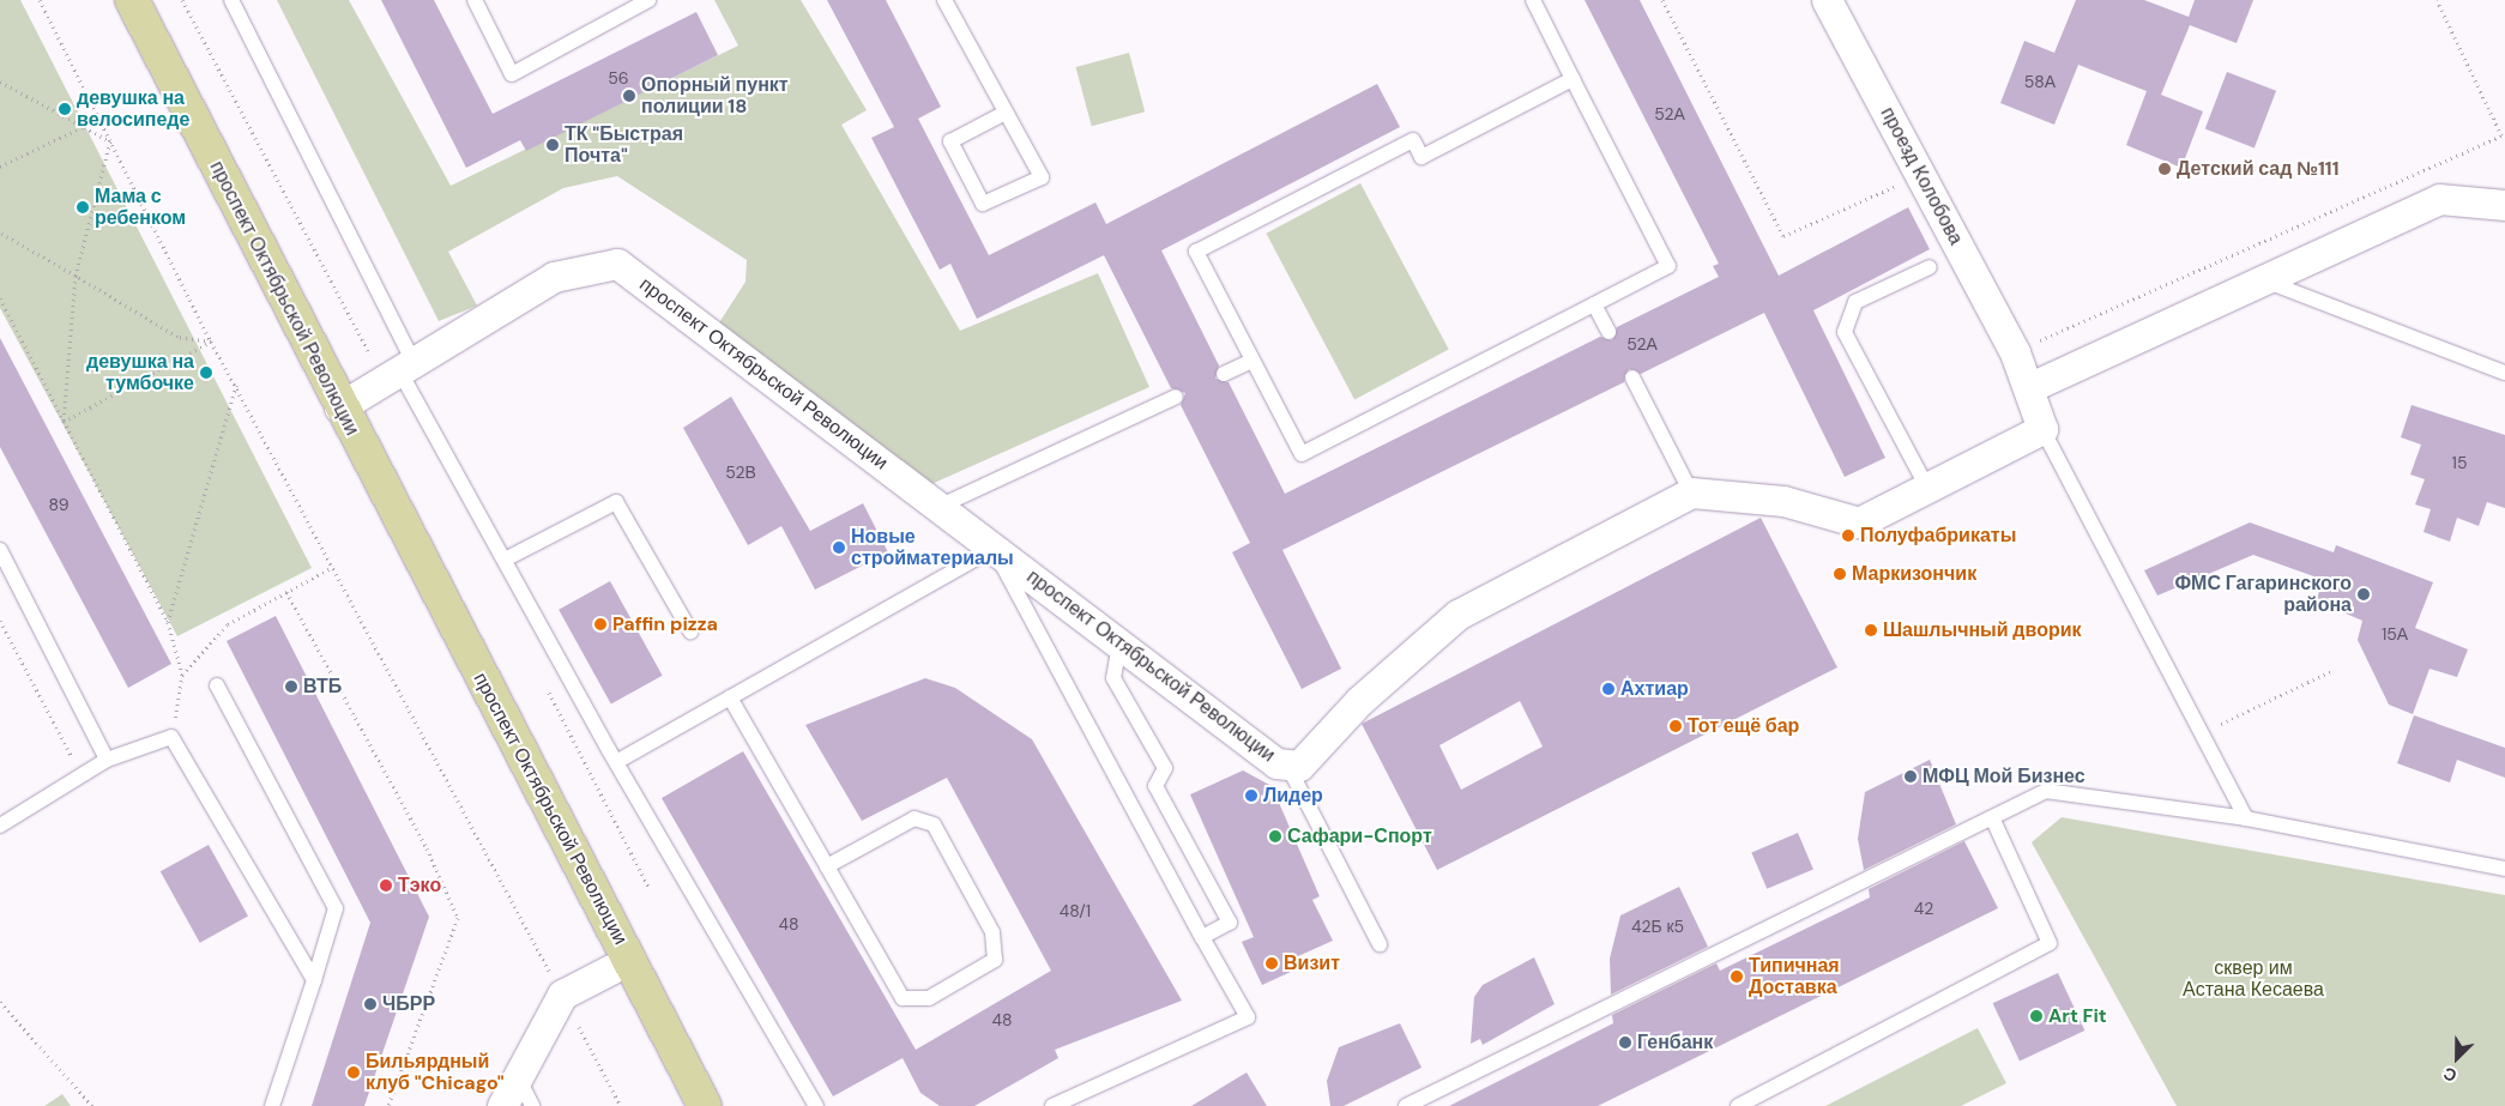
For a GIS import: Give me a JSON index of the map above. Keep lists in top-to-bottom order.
{
  "streets": {
    "main road": ["проспект Октябрьской Революции"],
    "street": ["проезд Колобова"]
  },
  "parks": ["сквер им Астана Кесаева"],
  "places": [
    "Опорный пункт полиции 18",
    "девушка на велосипеде",
    "ТК \"Быстрая Почта\"",
    "Детский сад №111",
    "Мама с ребенком",
    "девушка на тумбочке",
    "Полуфабрикаты",
    "Новые стройматериалы",
    "Маркизончик",
    "ФМС Гагаринского района",
    "Paffin pizza",
    "Шашлычный дворик",
    "ВТБ",
    "Ахтиар",
    "Тот ещё бар",
    "МФЦ Мой Бизнес",
    "Лидер",
    "Сафари-Спорт",
    "Тэко",
    "Визит",
    "Типичная Доставка",
    "ЧБРР",
    "Art Fit",
    "Генбанк",
    "Бильярдный клуб \"Chicago\""
  ],
  "house_numbers": [
    "56",
    "58А",
    "52А",
    "52А",
    "15",
    "52В",
    "89",
    "15А",
    "42",
    "48/1",
    "48",
    "42Б к5",
    "48"
  ],
  "north": "bottom left"
}
